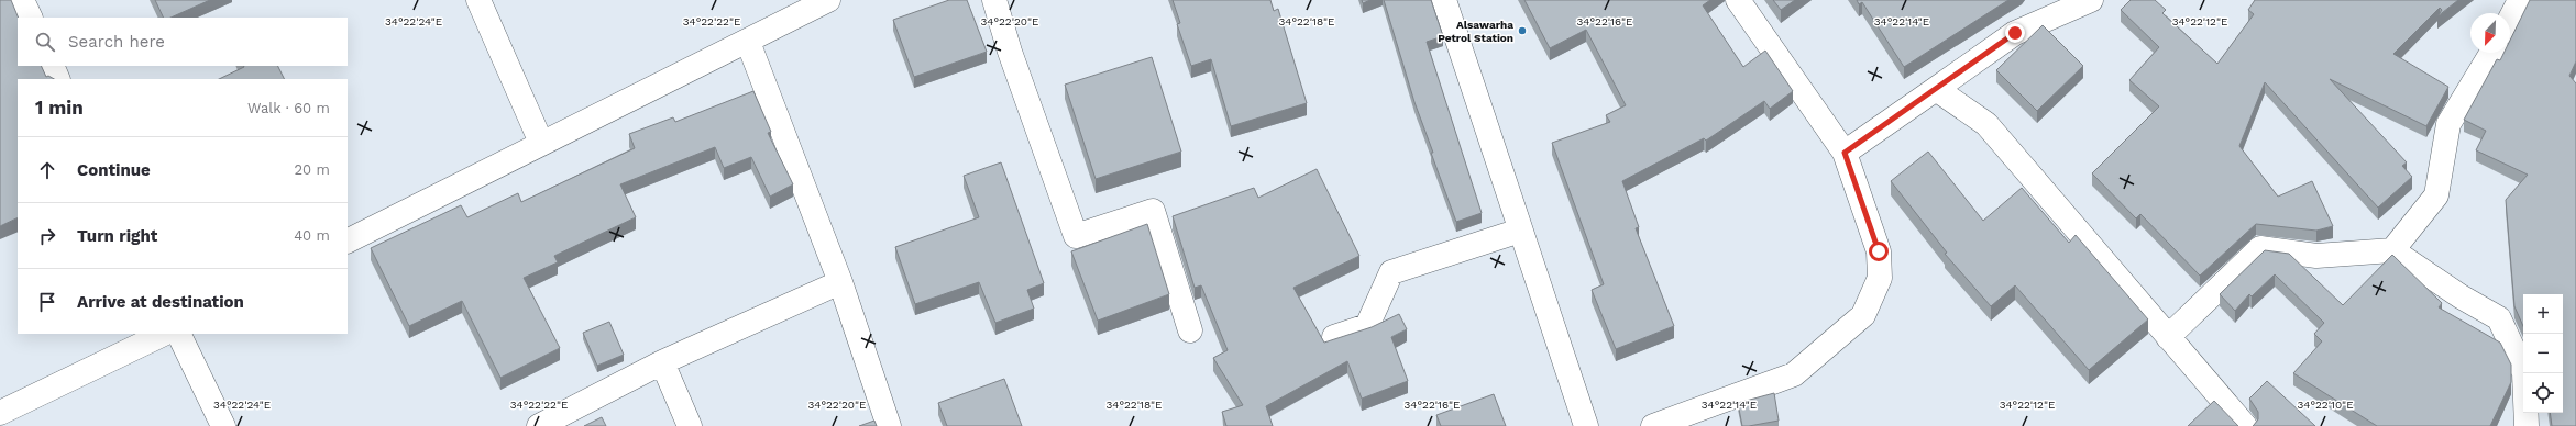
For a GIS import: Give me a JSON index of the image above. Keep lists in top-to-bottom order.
{
  "places": ["Alsawarha Petrol Station"],
  "north": "bottom left",
  "page": {
    "search": "Search here",
    "heading": ["1 min", "Walk · 60 m"],
    "list": [
      ["Continue", "20 m"],
      ["Turn right", "40 m"],
      "Arrive at destination"
    ],
    "map_buttons": ["+", "−"]
  },
  "coordinates": [
    "34°22'22\"E",
    "34°22'24\"E",
    "34°22'20\"E",
    "34°22'18\"E",
    "34°22'16\"E",
    "34°22'14\"E",
    "34°22'12\"E",
    "34°22'10\"E"
  ]
}
